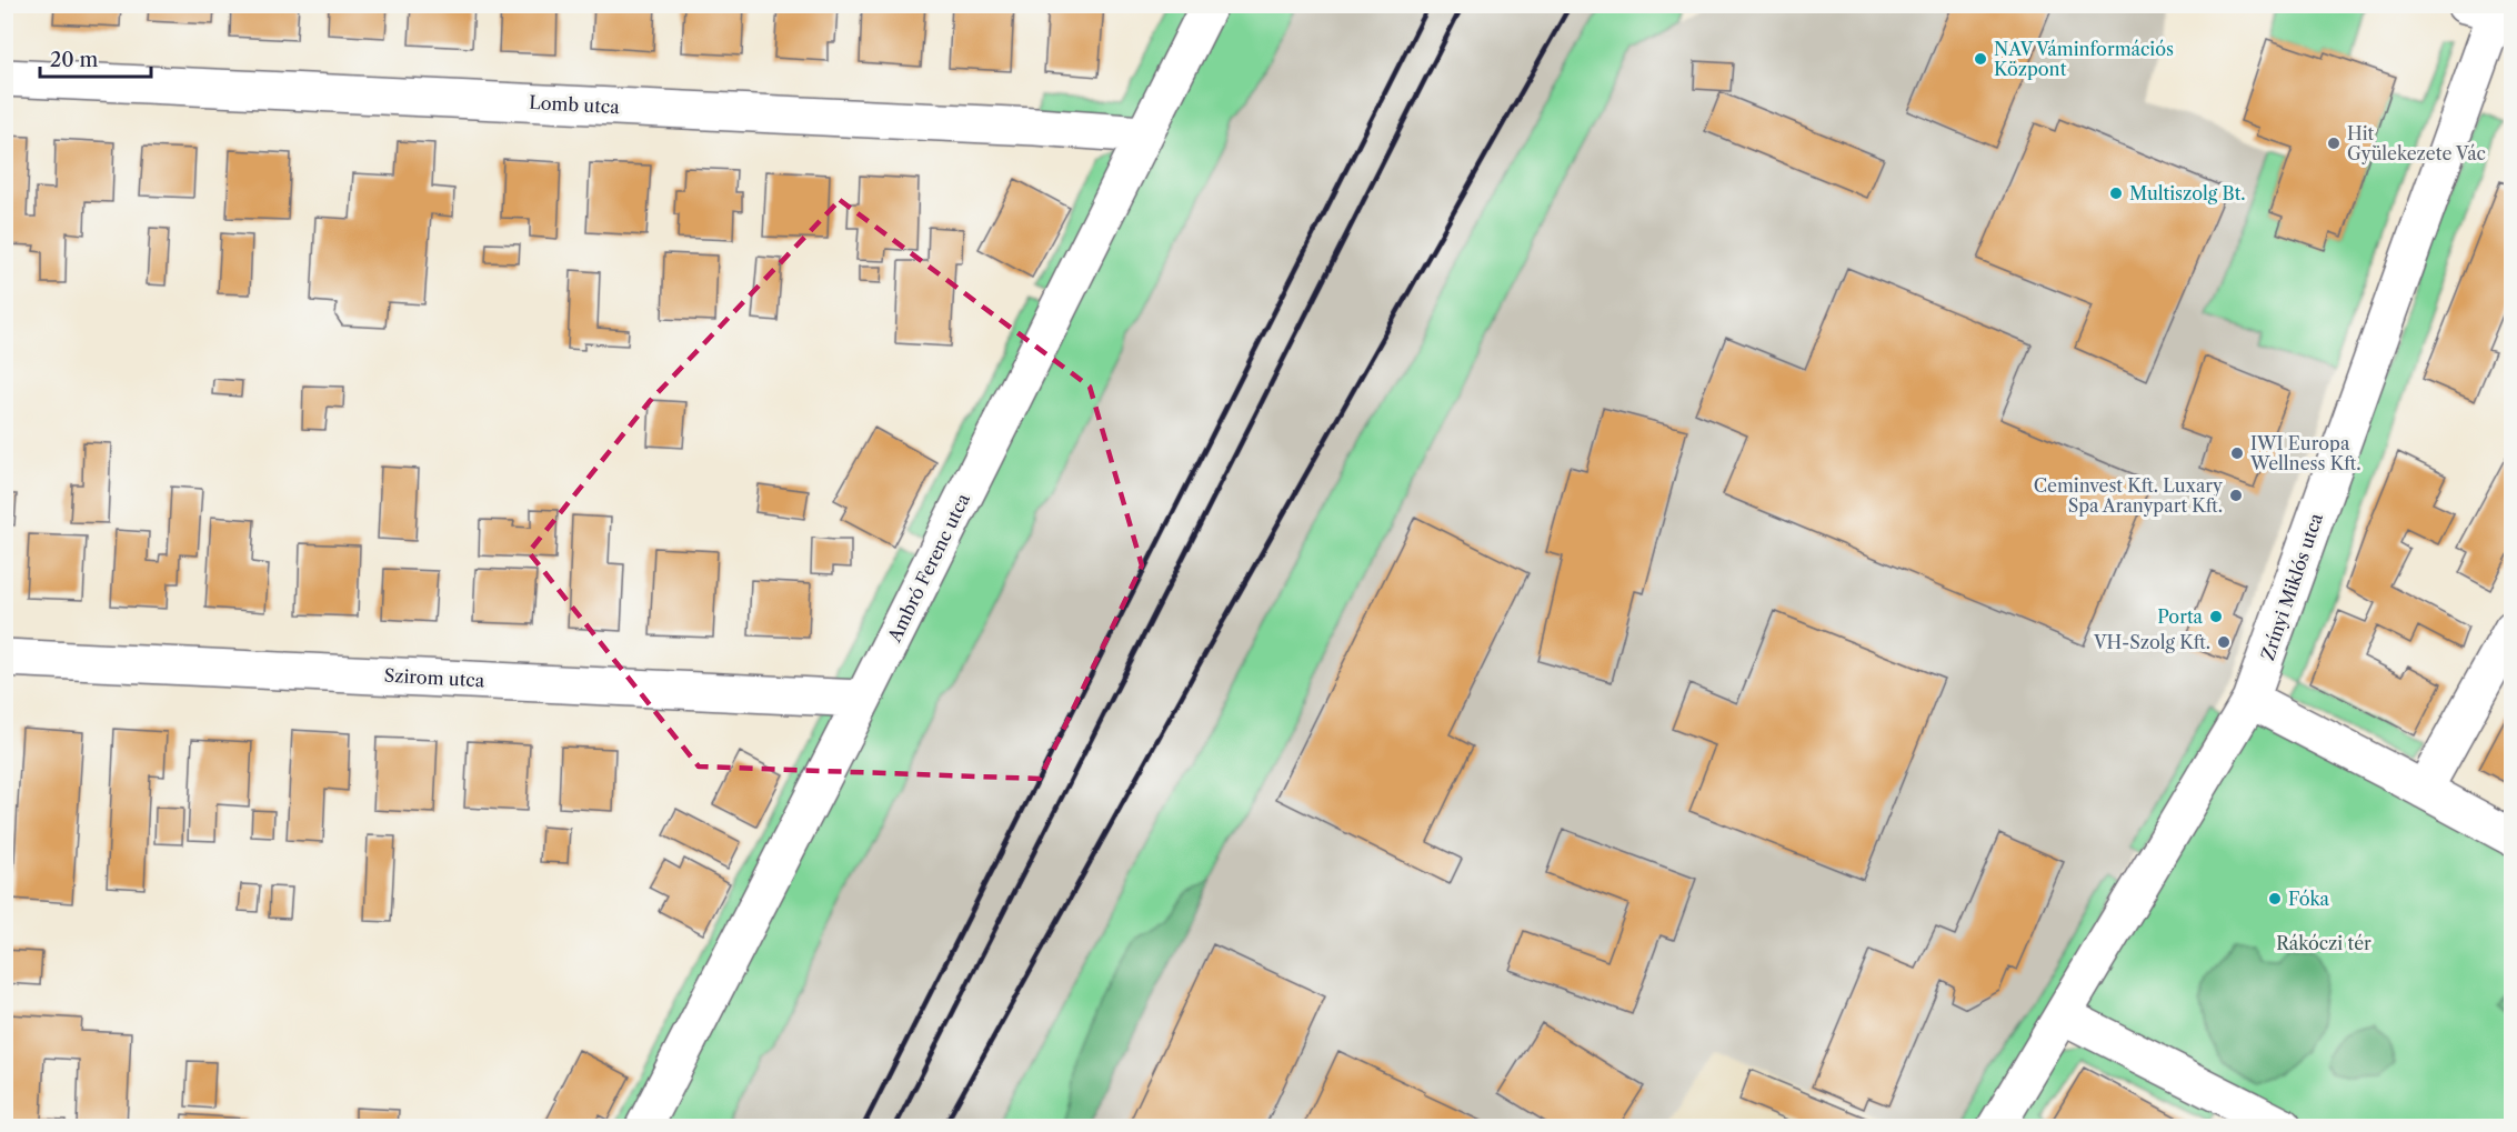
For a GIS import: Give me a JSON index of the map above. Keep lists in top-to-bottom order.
{
  "streets": {
    "street": [
      "Lomb utca",
      "Ambró Ferenc utca",
      "Zrínyi Miklós utca",
      "Szirom utca"
    ]
  },
  "crossings": [
    ["Lomb utca", "Ambró Ferenc utca"],
    ["Ambró Ferenc utca", "Szirom utca"]
  ],
  "parks": ["Rákóczi tér"],
  "places": [
    "NAV Váminformációs Központ",
    "Hit Gyülekezete Vác",
    "Multiszolg Bt.",
    "IWI Europa Wellness Kft.",
    "Ceminvest Kft. Luxary Spa Aranypart Kft.",
    "Porta",
    "VH-Szolg Kft.",
    "Fóka"
  ],
  "scale_bar": "20 m"
}
